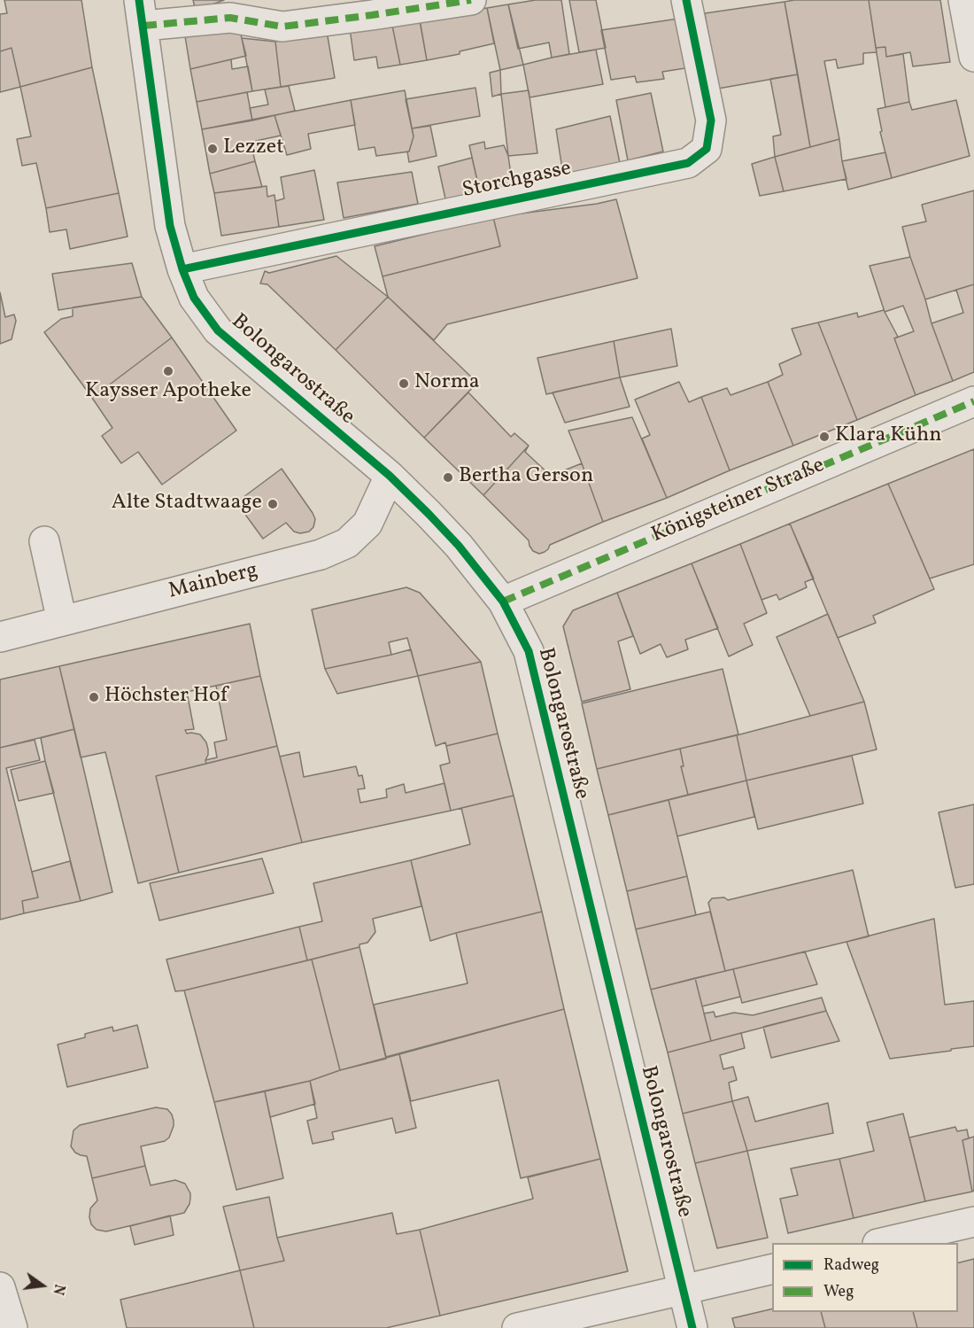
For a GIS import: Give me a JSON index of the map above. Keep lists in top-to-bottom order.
{
  "streets": {
    "street": [
      "Storchgasse",
      "Bolongarostraße",
      "Königsteiner Straße",
      "Mainberg"
    ]
  },
  "crossings": [
    ["Storchgasse", "Bolongarostraße"],
    ["Bolongarostraße", "Königsteiner Straße"],
    ["Bolongarostraße", "Mainberg"]
  ],
  "places": [
    "Lezzet",
    "Kaysser Apotheke",
    "Norma",
    "Klara Kühn",
    "Bertha Gerson",
    "Alte Stadtwaage",
    "Höchster Hof"
  ],
  "legend": ["Radweg", "Weg"],
  "north": "right"
}
